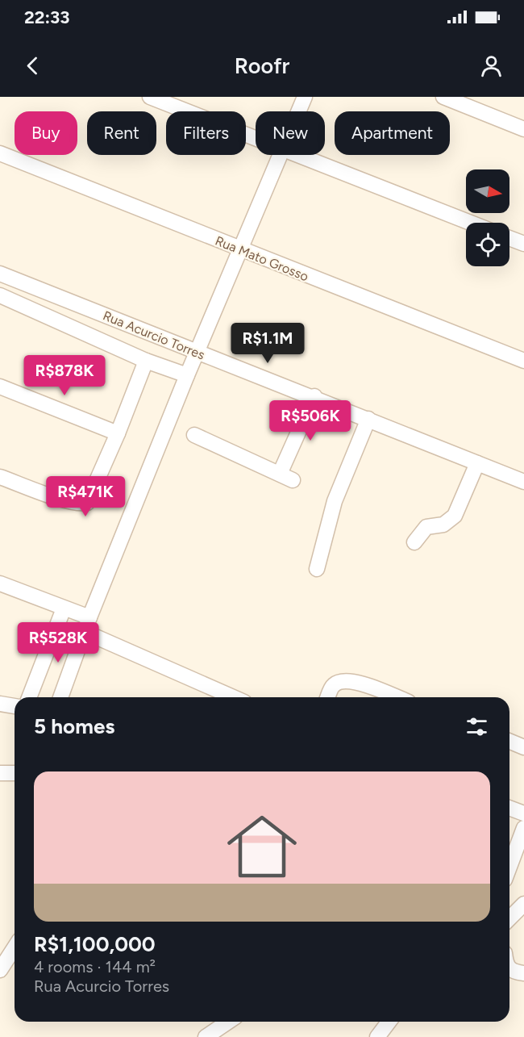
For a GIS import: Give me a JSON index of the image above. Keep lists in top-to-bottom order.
{
  "streets": {
    "street": ["Rua Mato Grosso", "Rua Acurcio Torres"]
  },
  "north": "right",
  "page": {
    "status": "22:33",
    "header": "Roofr",
    "chip": [
      "Buy",
      "Rent",
      "Filters",
      "New",
      "Apartment"
    ],
    "price": [
      "R$1.1M",
      "R$878K",
      "R$506K",
      "R$471K",
      "R$528K"
    ],
    "heading": "5 homes",
    "list": [
      {
        "name": "R$1,100,000",
        "note": "4 rooms · 144 m² · Rua Acurcio Torres"
      }
    ]
  }
}
